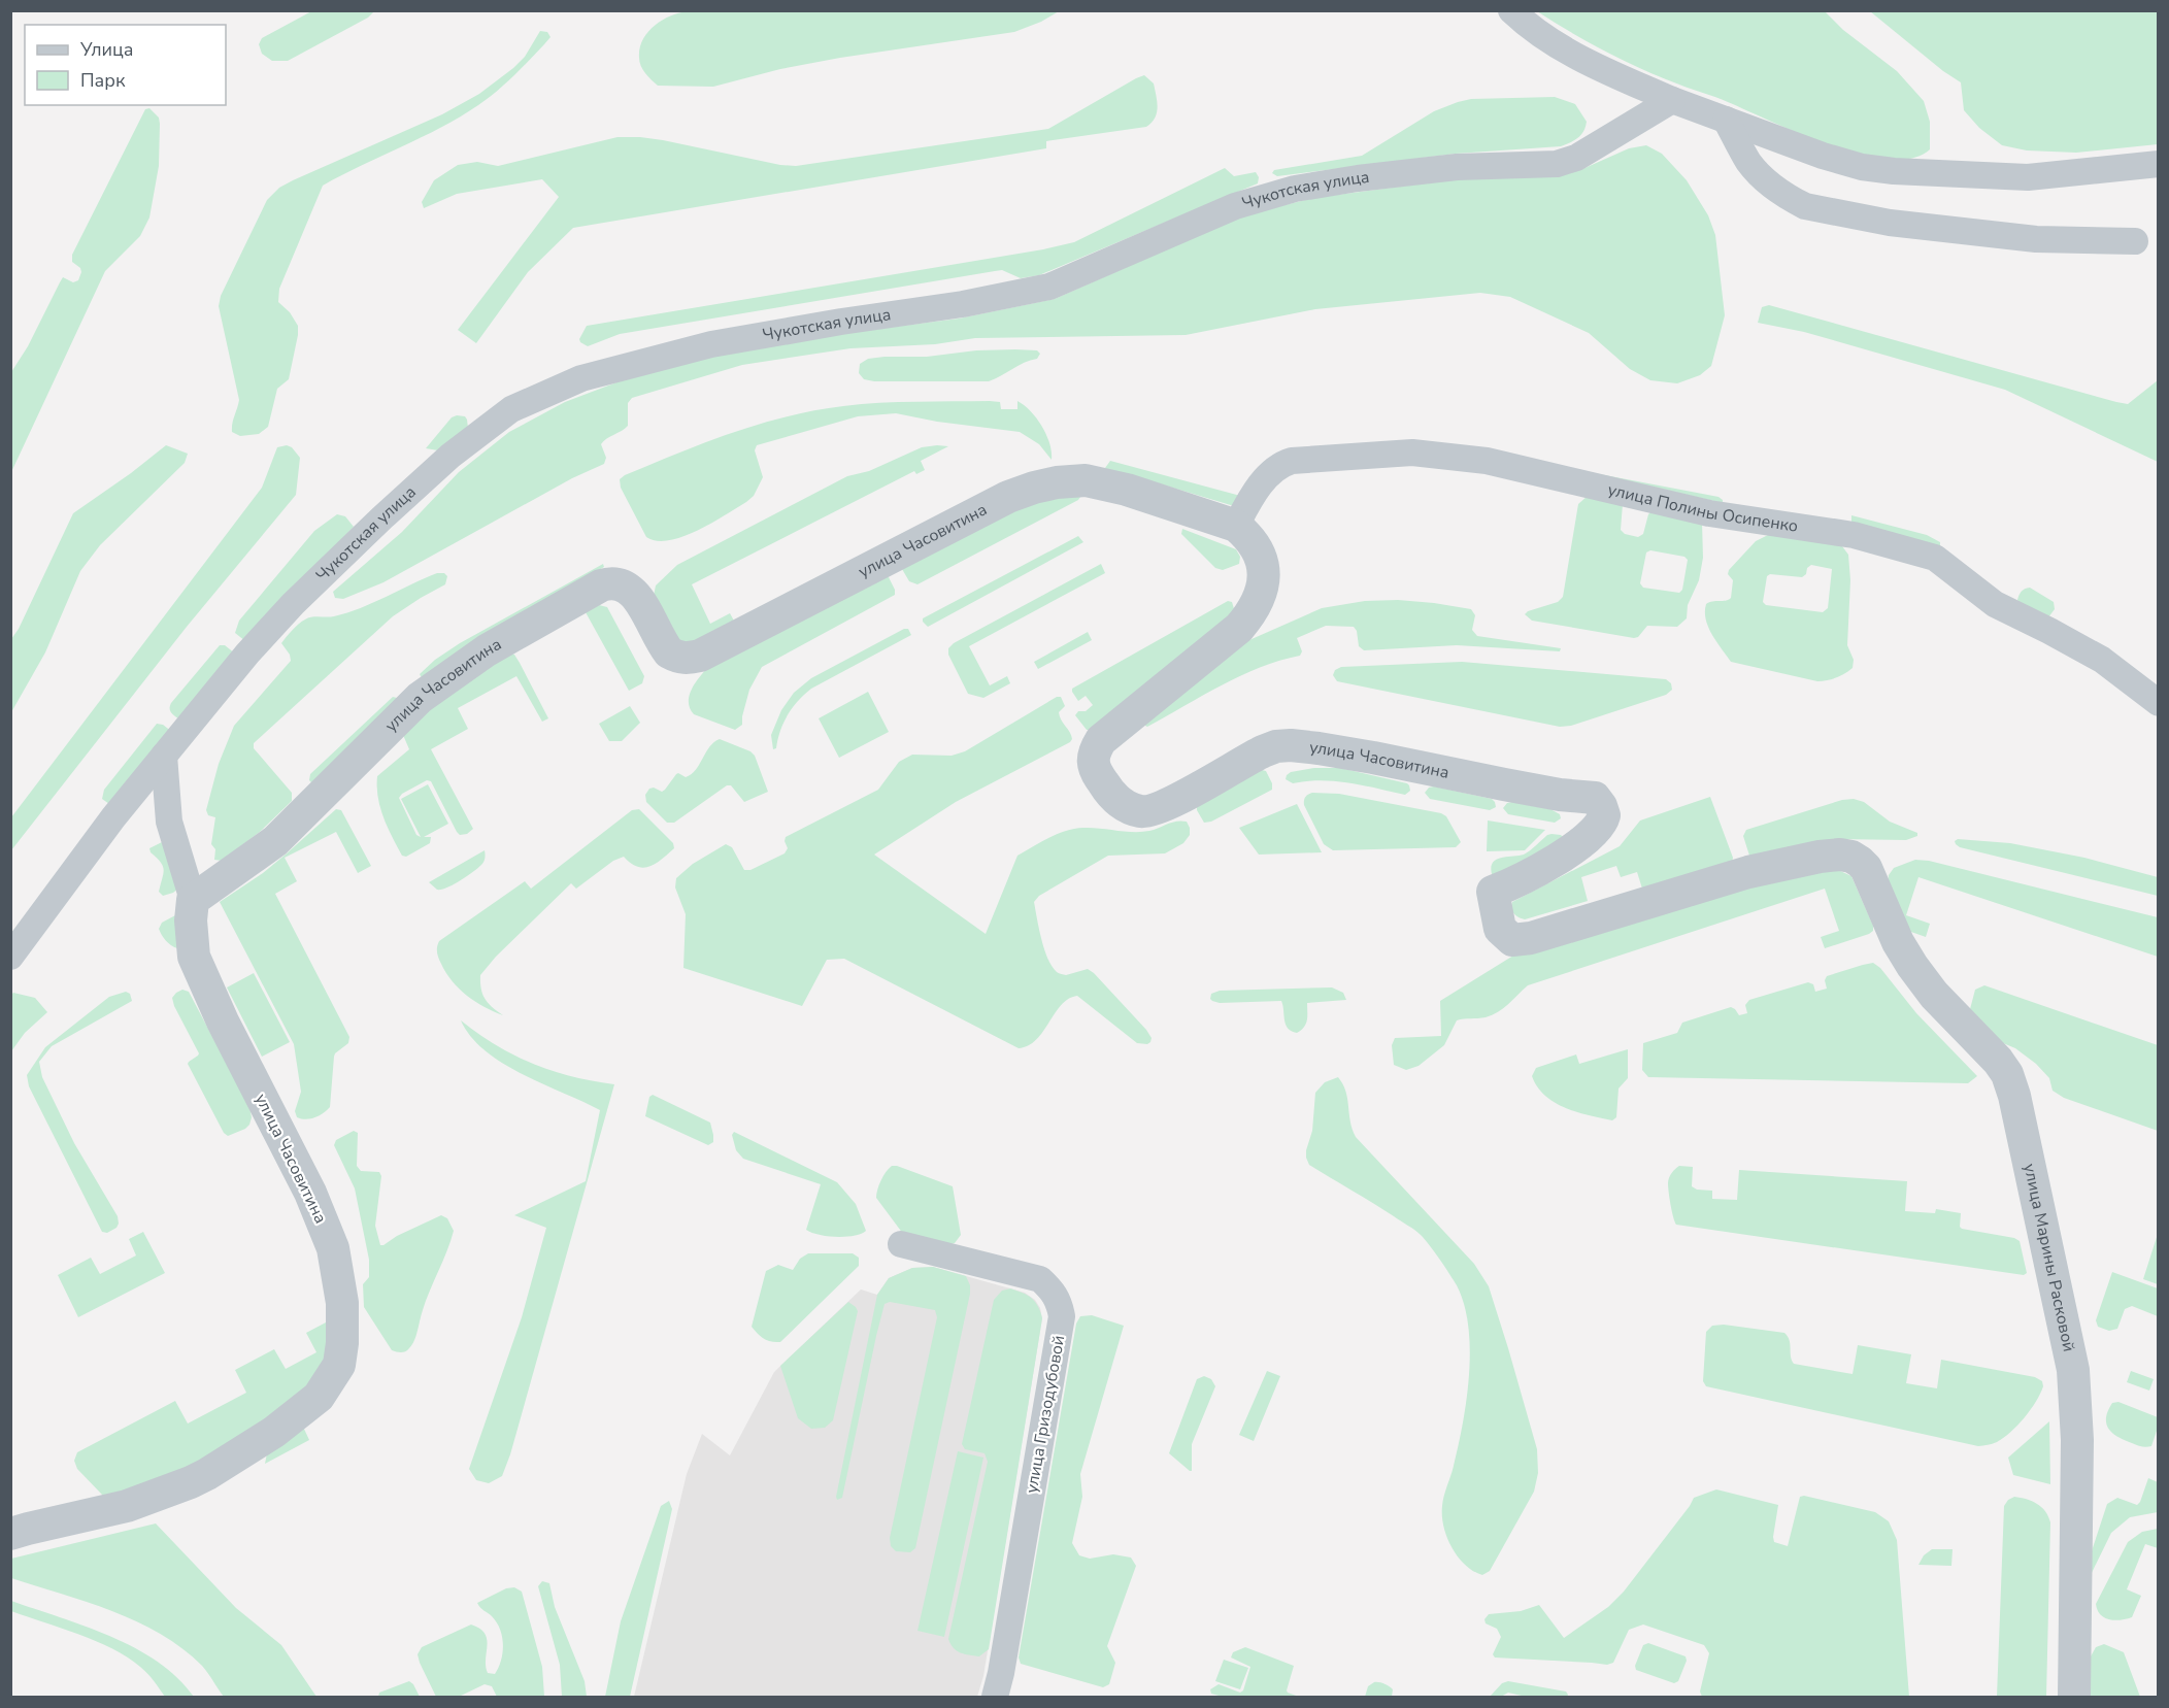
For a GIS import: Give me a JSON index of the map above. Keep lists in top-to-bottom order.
{
  "streets": {
    "street": [
      "Чукотская улица",
      "улица Полины Осипенко",
      "улица Часовитина",
      "улица Марины Расковой",
      "улица Гризодубовой"
    ]
  },
  "crossings": [
    ["улица Полины Осипенко", "улица Часовитина"],
    ["улица Часовитина", "улица Марины Расковой"]
  ],
  "legend": ["Улица", "Парк"]
}
